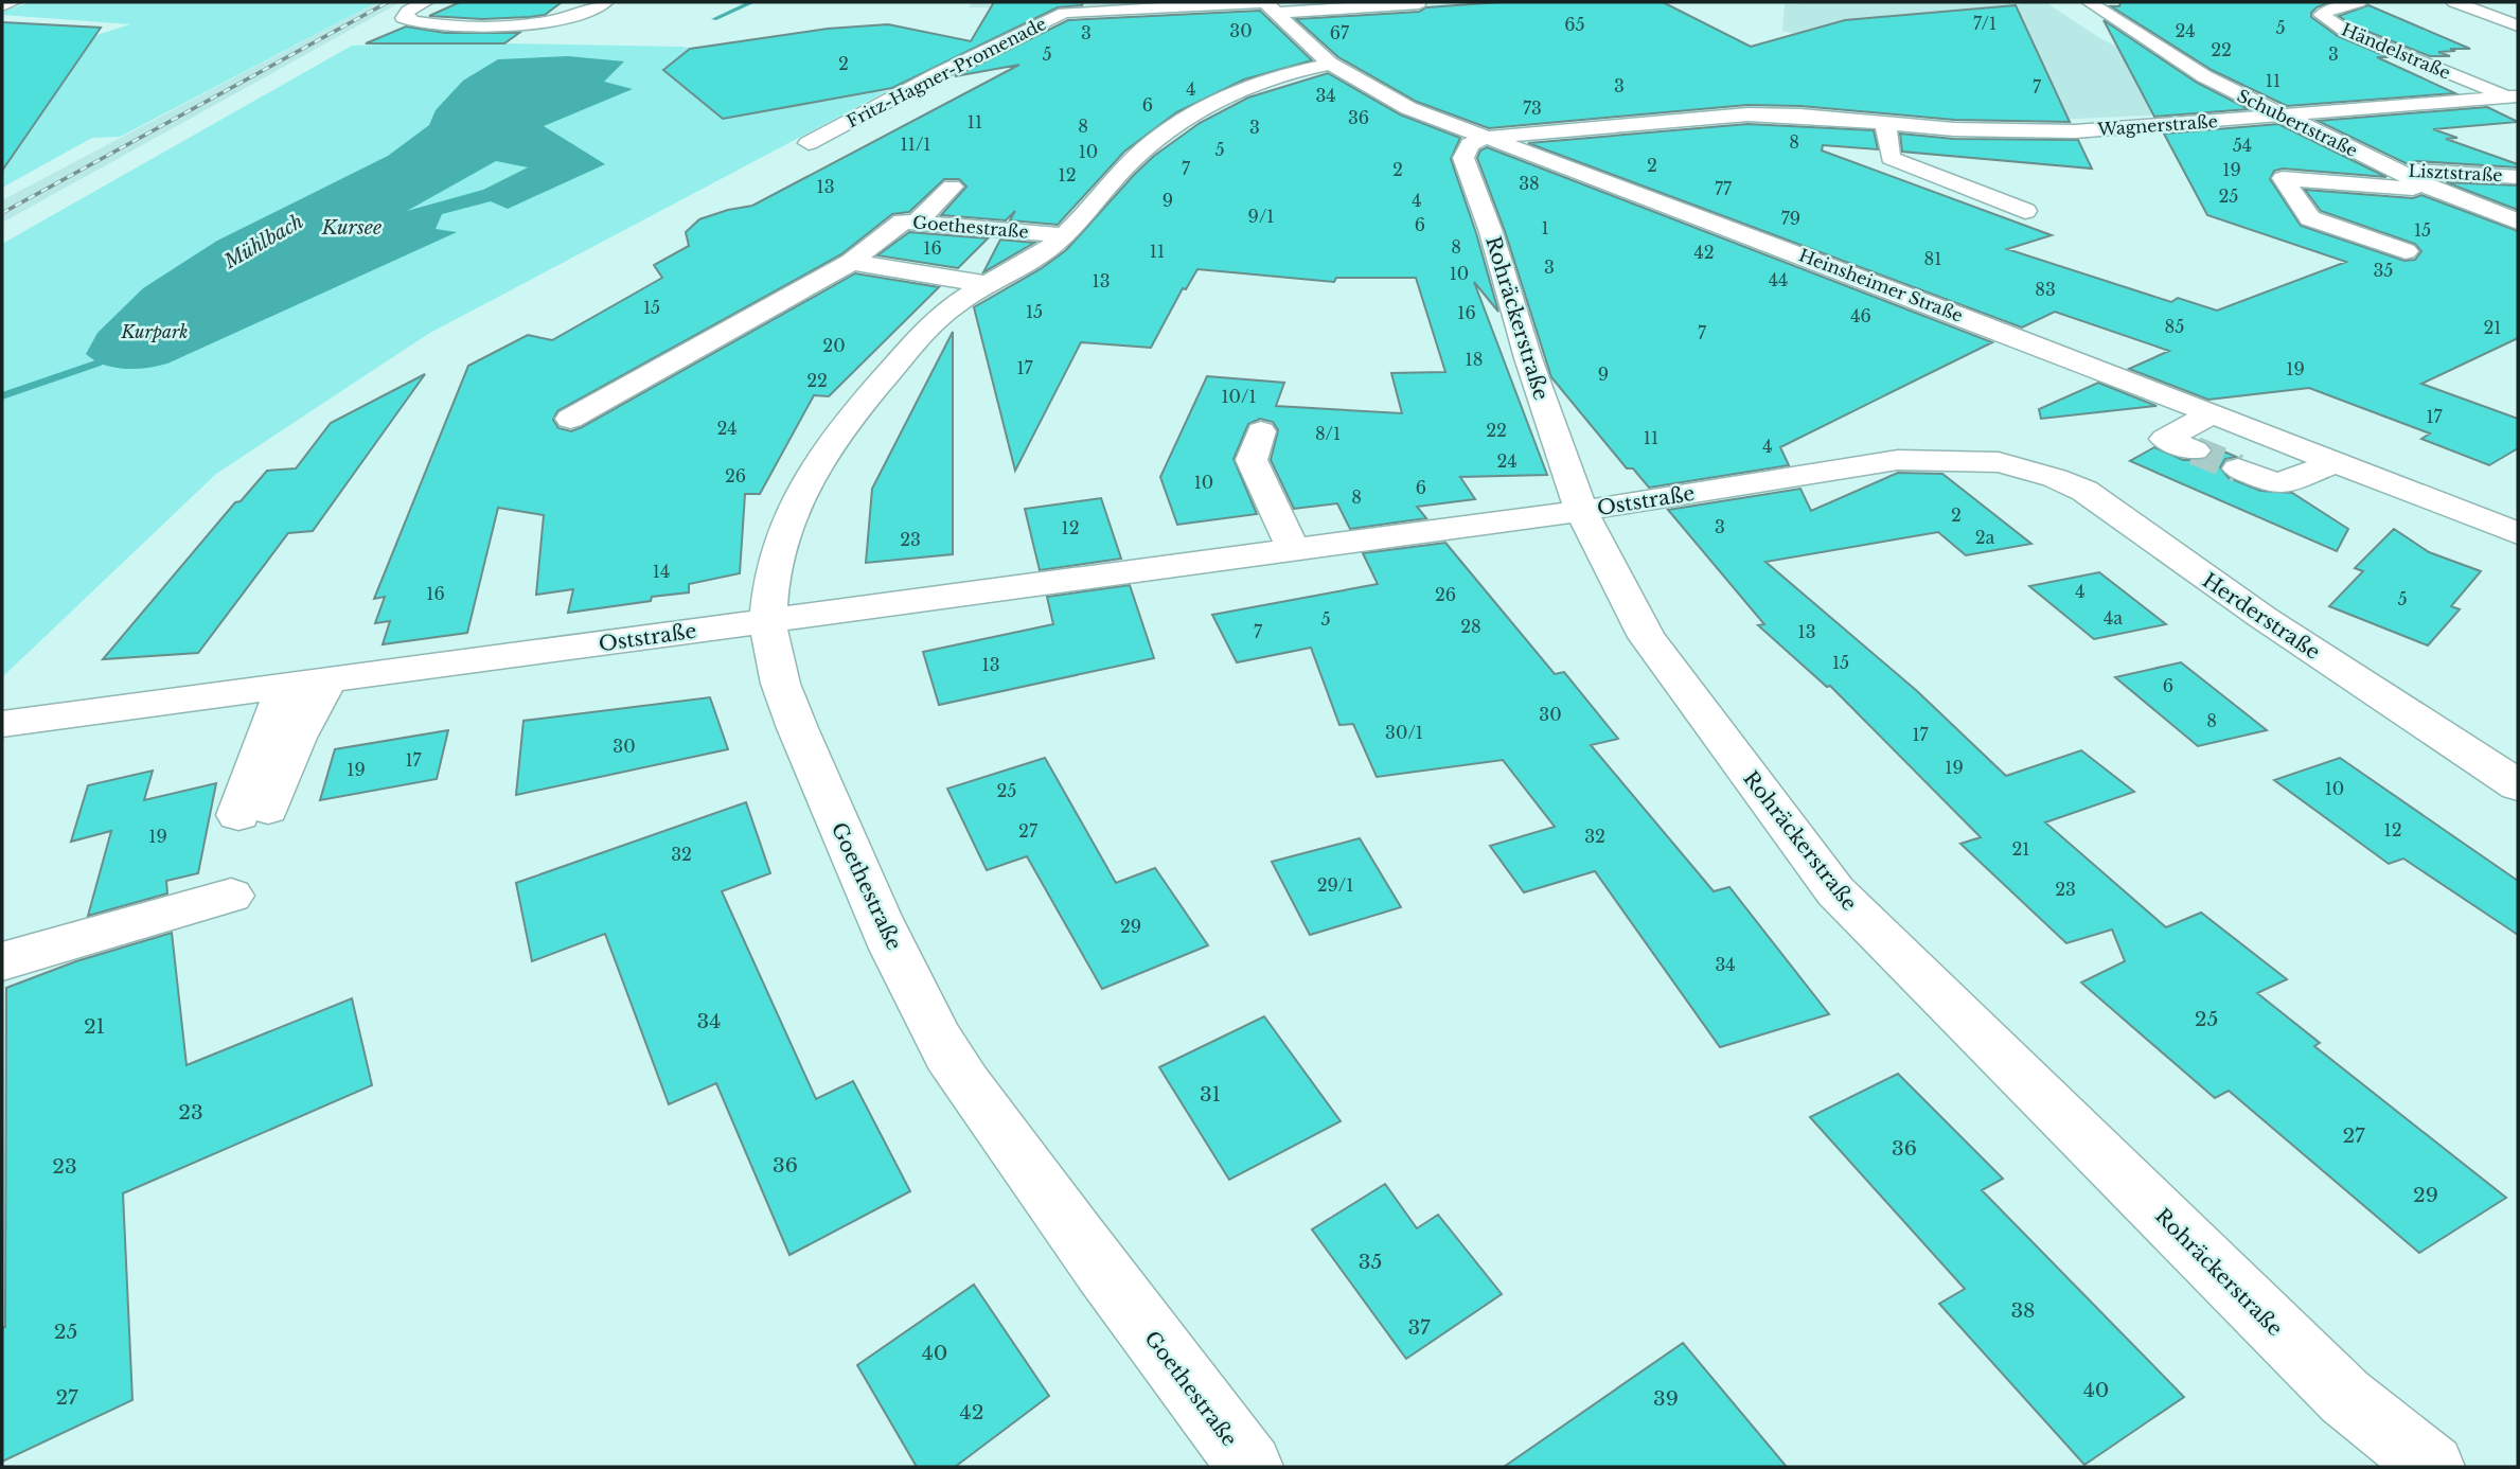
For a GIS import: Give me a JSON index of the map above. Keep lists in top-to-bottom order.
{
  "streets": {
    "street": [
      "Händelstraße",
      "Fritz-Hagner-Promenade",
      "Schubertstraße",
      "Wagnerstraße",
      "Lisztstraße",
      "Goethestraße",
      "Heinsheimer Straße",
      "Rohräckerstraße",
      "Oststraße",
      "Herderstraße"
    ]
  },
  "crossings": [
    ["Händelstraße", "Wagnerstraße"],
    ["Fritz-Hagner-Promenade", "Heinsheimer Straße"],
    ["Schubertstraße", "Wagnerstraße"],
    ["Schubertstraße", "Lisztstraße"],
    ["Wagnerstraße", "Heinsheimer Straße"],
    ["Wagnerstraße", "Rohräckerstraße"],
    ["Goethestraße", "Heinsheimer Straße"],
    ["Goethestraße", "Oststraße"],
    ["Heinsheimer Straße", "Rohräckerstraße"],
    ["Rohräckerstraße", "Oststraße"],
    ["Oststraße", "Herderstraße"]
  ],
  "water": ["Kursee", "Mühlbach"],
  "parks": ["Kurpark"],
  "house_numbers": [
    "7/1",
    "65",
    "5",
    "30",
    "24",
    "3",
    "67",
    "22",
    "5",
    "3",
    "2",
    "11",
    "3",
    "7",
    "4",
    "34",
    "6",
    "73",
    "36",
    "11",
    "8",
    "3",
    "8",
    "11/1",
    "54",
    "5",
    "10",
    "2",
    "7",
    "2",
    "19",
    "12",
    "38",
    "13",
    "77",
    "25",
    "9",
    "4",
    "9/1",
    "79",
    "6",
    "1",
    "15",
    "8",
    "16",
    "11",
    "42",
    "81",
    "3",
    "35",
    "10",
    "44",
    "13",
    "83",
    "15",
    "15",
    "16",
    "46",
    "85",
    "21",
    "7",
    "20",
    "18",
    "17",
    "19",
    "9",
    "22",
    "10/1",
    "17",
    "24",
    "22",
    "8/1",
    "11",
    "4",
    "24",
    "26",
    "10",
    "6",
    "8",
    "2",
    "3",
    "12",
    "2a",
    "23",
    "14",
    "4",
    "16",
    "26",
    "5",
    "4a",
    "5",
    "28",
    "7",
    "13",
    "15",
    "13",
    "6",
    "30",
    "8",
    "30/1",
    "17",
    "30",
    "17",
    "19",
    "19",
    "10",
    "25",
    "12",
    "27",
    "19",
    "32",
    "21",
    "32",
    "29/1",
    "23",
    "29",
    "34",
    "25",
    "34",
    "21",
    "31",
    "23",
    "27",
    "36",
    "36",
    "23",
    "29",
    "35",
    "38",
    "37",
    "25",
    "40",
    "40",
    "27",
    "39",
    "42"
  ]
}
